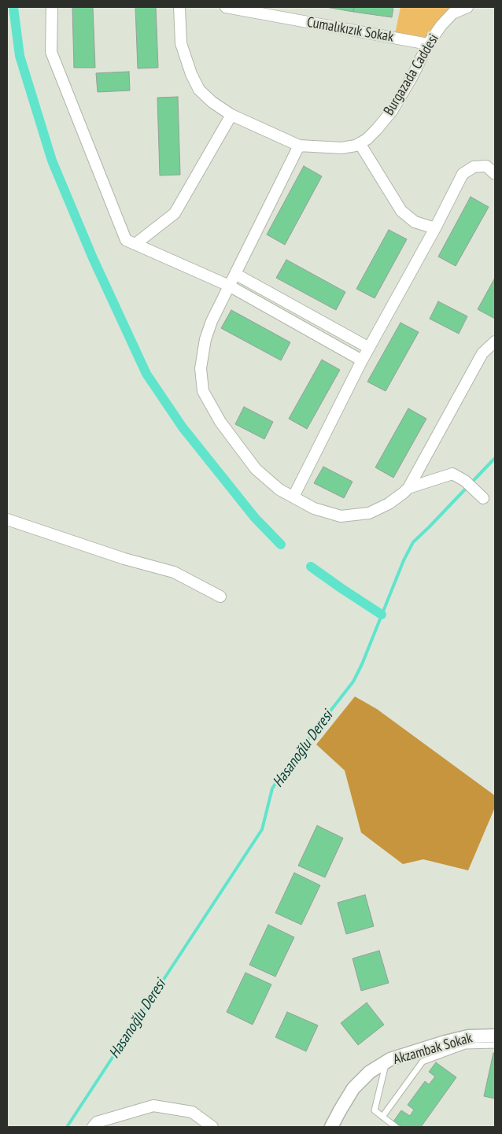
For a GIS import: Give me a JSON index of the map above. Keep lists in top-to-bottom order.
{
  "streets": {
    "street": ["Cumalıkızık Sokak", "Burgazada Caddesi", "Akzambak Sokak"]
  },
  "crossings": [
    ["Cumalıkızık Sokak", "Burgazada Caddesi"]
  ],
  "water": ["Hasanoğlu Deresi"]
}
